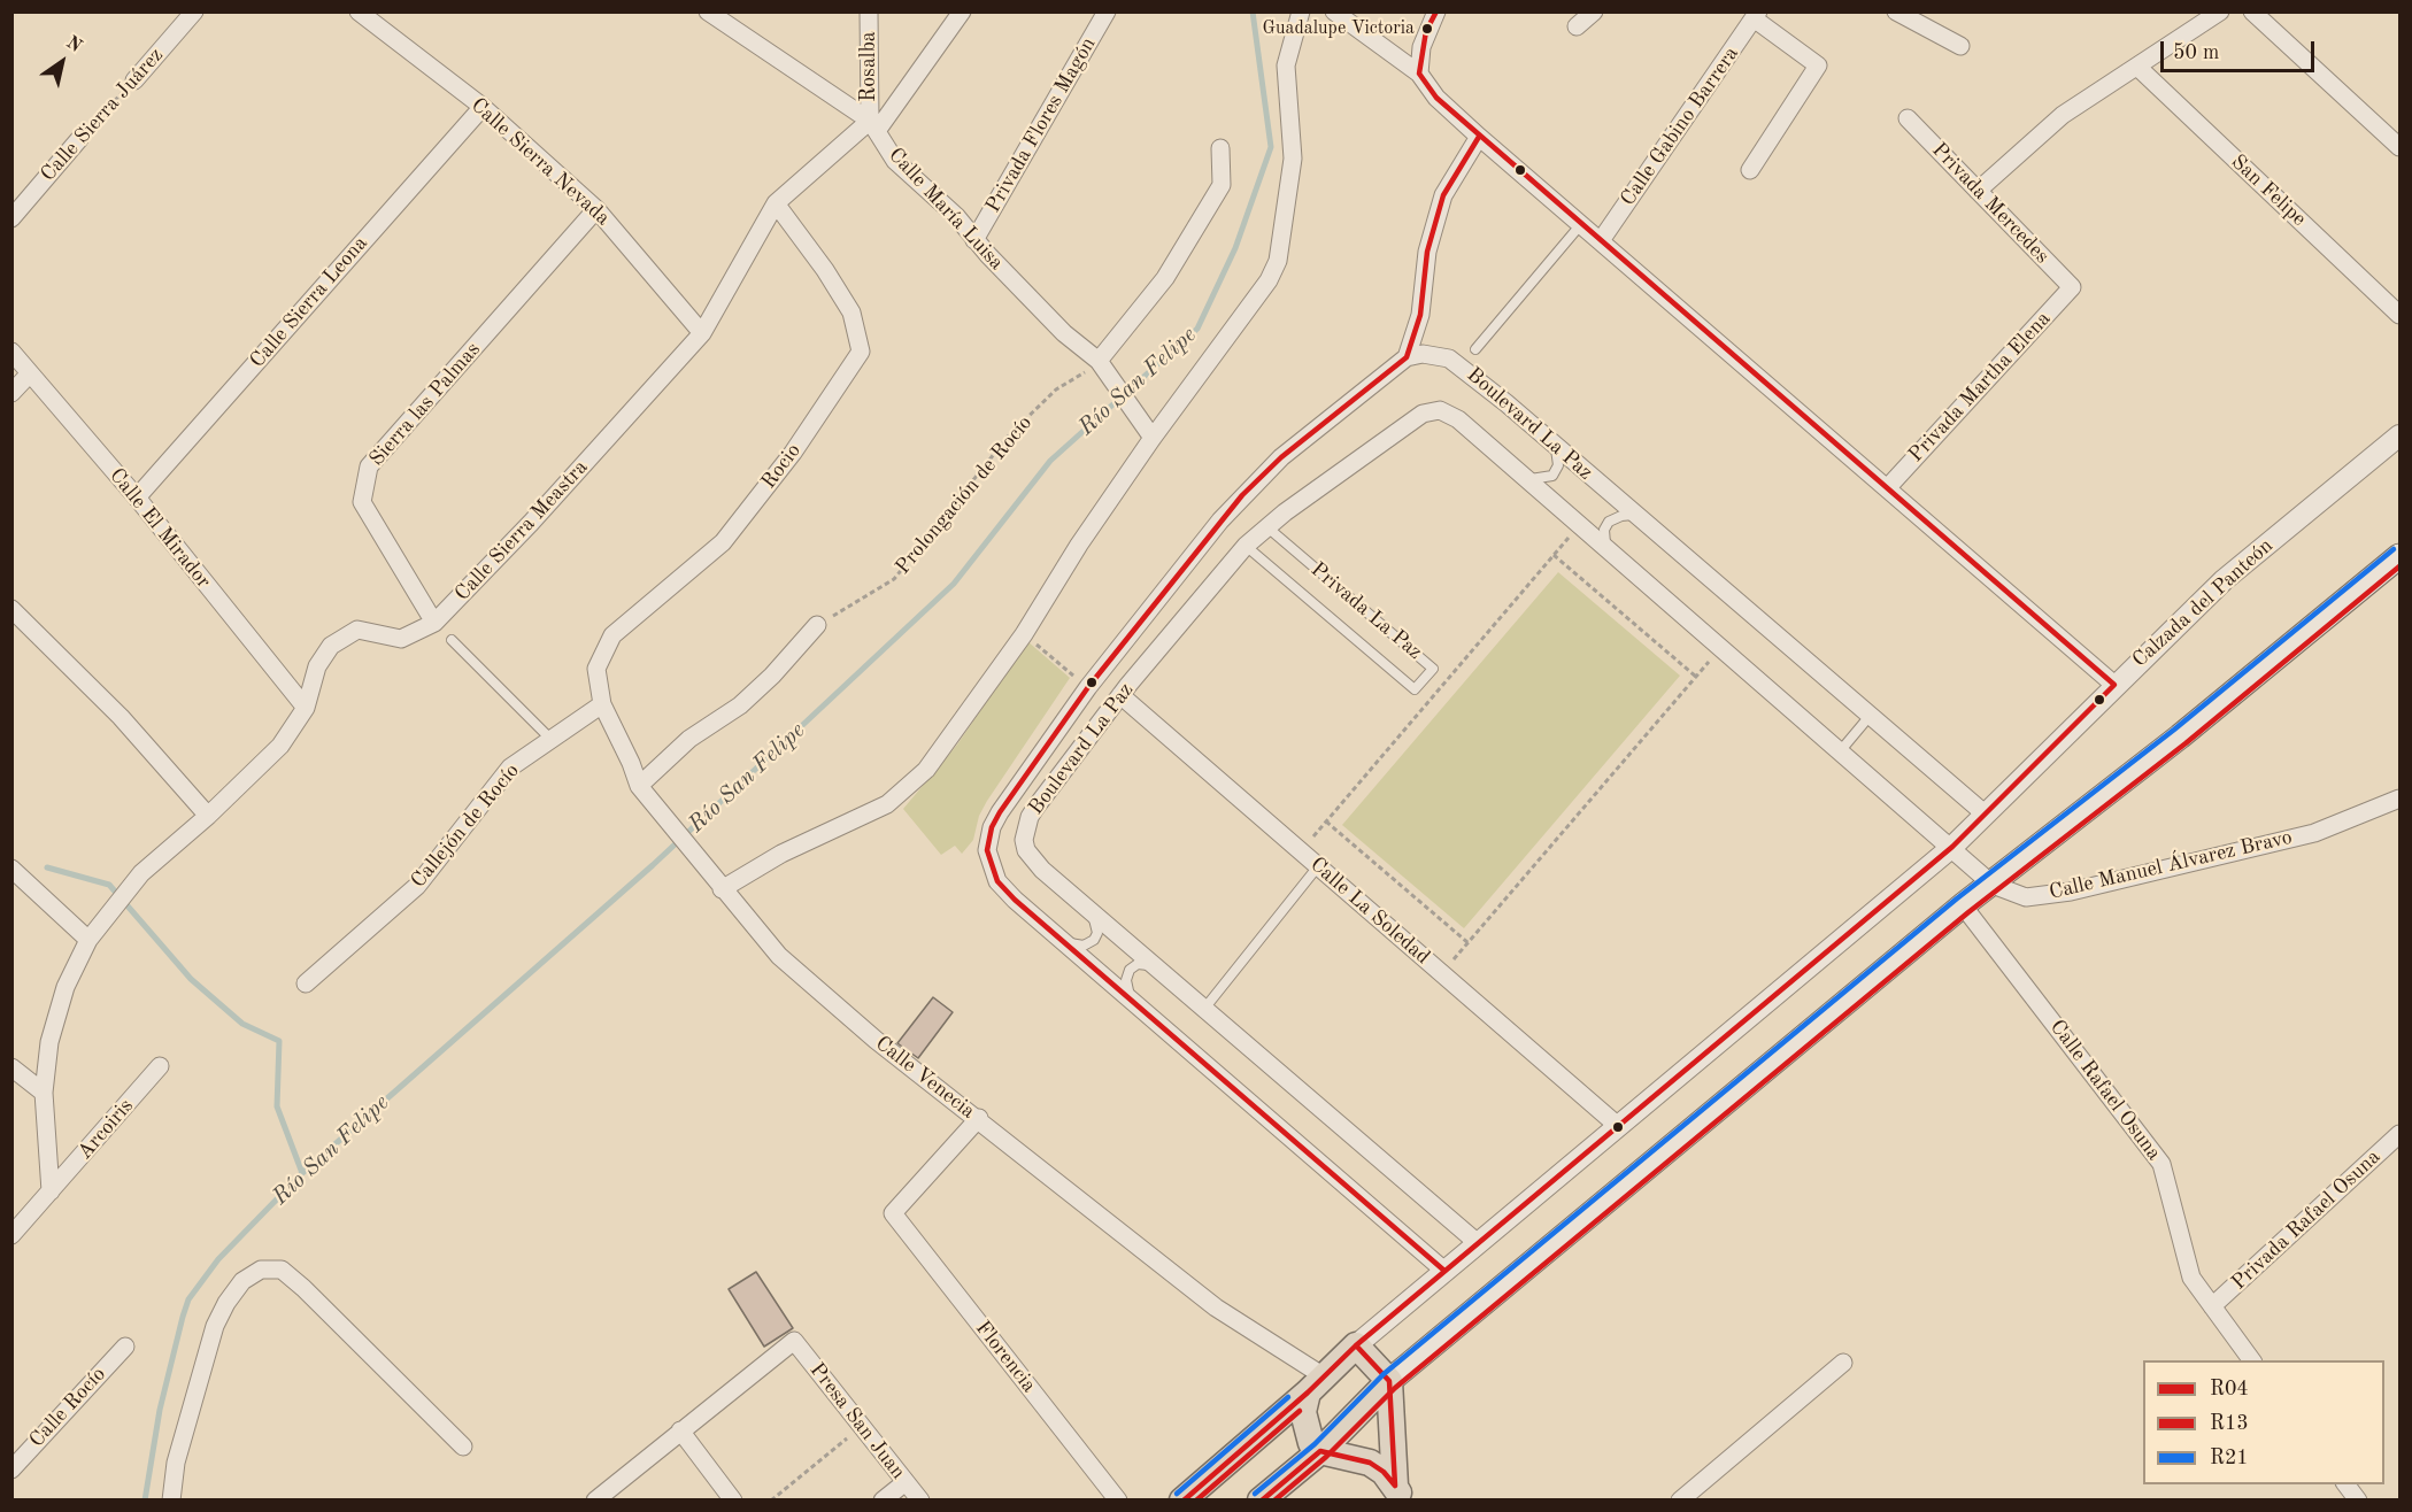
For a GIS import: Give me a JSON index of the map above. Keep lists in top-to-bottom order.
{
  "streets": {
    "street": [
      "Rosalba",
      "Calle Sierra Juárez",
      "Privada Flores Magón",
      "Calle Gabino Barrera",
      "Calle Sierra Nevada",
      "San Felipe",
      "Privada Mercedes",
      "Calle María Luisa",
      "Calle Sierra Leona",
      "Privada Martha Elena",
      "Sierra las Palmas",
      "Boulevard La Paz",
      "Rocio",
      "Calle El Mirador",
      "Calle Sierra Meastra",
      "Calzada del Panteón",
      "Callejón de Rocío",
      "Calle Manuel Álvarez Bravo",
      "Calle La Soledad",
      "Calle Venecia",
      "Calle Rafael Osuna",
      "Arcoiris",
      "Privada Rafael Osuna",
      "Florencia",
      "Calle Rocío",
      "Presa San Juan"
    ],
    "lane": ["Privada La Paz"],
    "path": ["Prolongación de Rocío"]
  },
  "crossings": [
    ["Rosalba", "Calle María Luisa"],
    ["Rosalba", "Calle Sierra Meastra"],
    ["Privada Flores Magón", "Calle María Luisa"],
    ["Calle Sierra Nevada", "Calle Sierra Leona"],
    ["Calle Sierra Nevada", "Sierra las Palmas"],
    ["Calle Sierra Nevada", "Calle Sierra Meastra"],
    ["Privada Mercedes", "Privada Martha Elena"],
    ["Calle María Luisa", "Prolongación de Rocío"],
    ["Calle María Luisa", "Calle Sierra Meastra"],
    ["Calle Sierra Leona", "Calle El Mirador"],
    ["Sierra las Palmas", "Calle Sierra Meastra"],
    ["Boulevard La Paz", "Calzada del Panteón"],
    ["Boulevard La Paz", "Privada La Paz"],
    ["Boulevard La Paz", "Calle Manuel Álvarez Bravo"],
    ["Boulevard La Paz", "Calle La Soledad"],
    ["Rocio", "Calle Sierra Meastra"],
    ["Rocio", "Callejón de Rocío"],
    ["Rocio", "Calle Venecia"],
    ["Calle El Mirador", "Calle Sierra Meastra"],
    ["Calle Sierra Meastra", "Arcoiris"],
    ["Calzada del Panteón", "Calle Manuel Álvarez Bravo"],
    ["Calzada del Panteón", "Calle La Soledad"],
    ["Callejón de Rocío", "Calle Venecia"],
    ["Calle Venecia", "Florencia"],
    ["Calle Rafael Osuna", "Privada Rafael Osuna"]
  ],
  "water": ["Río San Felipe"],
  "places": ["Guadalupe Victoria"],
  "lines": ["transit line R04", "transit line R21", "transit line R13"],
  "legend": ["R04", "R13", "R21"],
  "scale_bar": "50 m",
  "north": "top right"
}
